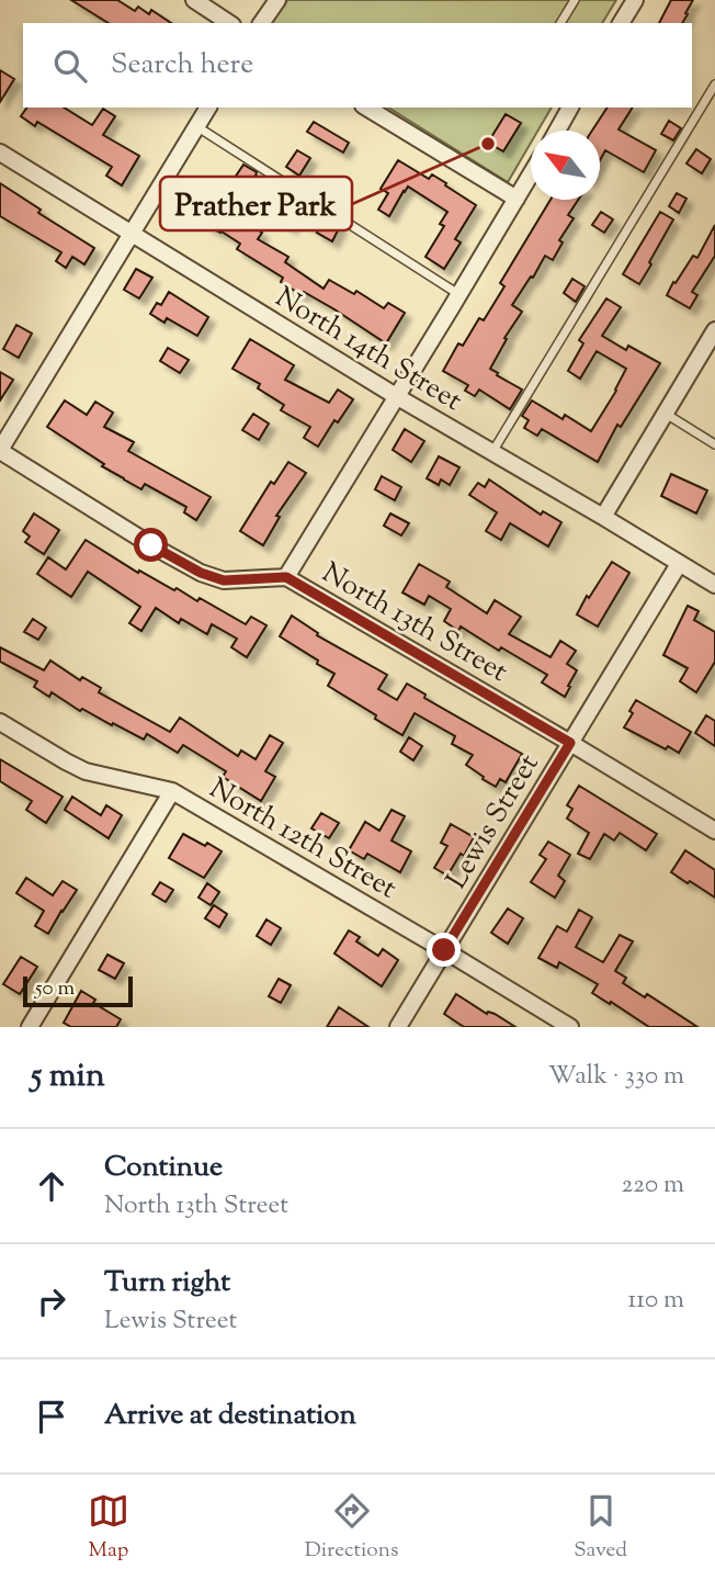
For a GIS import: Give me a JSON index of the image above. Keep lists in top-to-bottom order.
{
  "streets": {
    "street": [
      "North 14th Street",
      "North 13th Street",
      "Lewis Street",
      "North 12th Street"
    ]
  },
  "crossings": [
    ["North 14th Street", "Lewis Street"],
    ["North 13th Street", "Lewis Street"],
    ["Lewis Street", "North 12th Street"]
  ],
  "places": ["Prather Park"],
  "scale_bar": "50 m",
  "north": "top left",
  "page": {
    "search": "Search here",
    "scale": "50 m",
    "heading": ["5 min", "Walk · 330 m"],
    "list": [
      ["Continue", "North 13th Street", "220 m"],
      ["Turn right", "Lewis Street", "110 m"],
      "Arrive at destination"
    ],
    "nav": ["Map", "Directions", "Saved"]
  }
}
